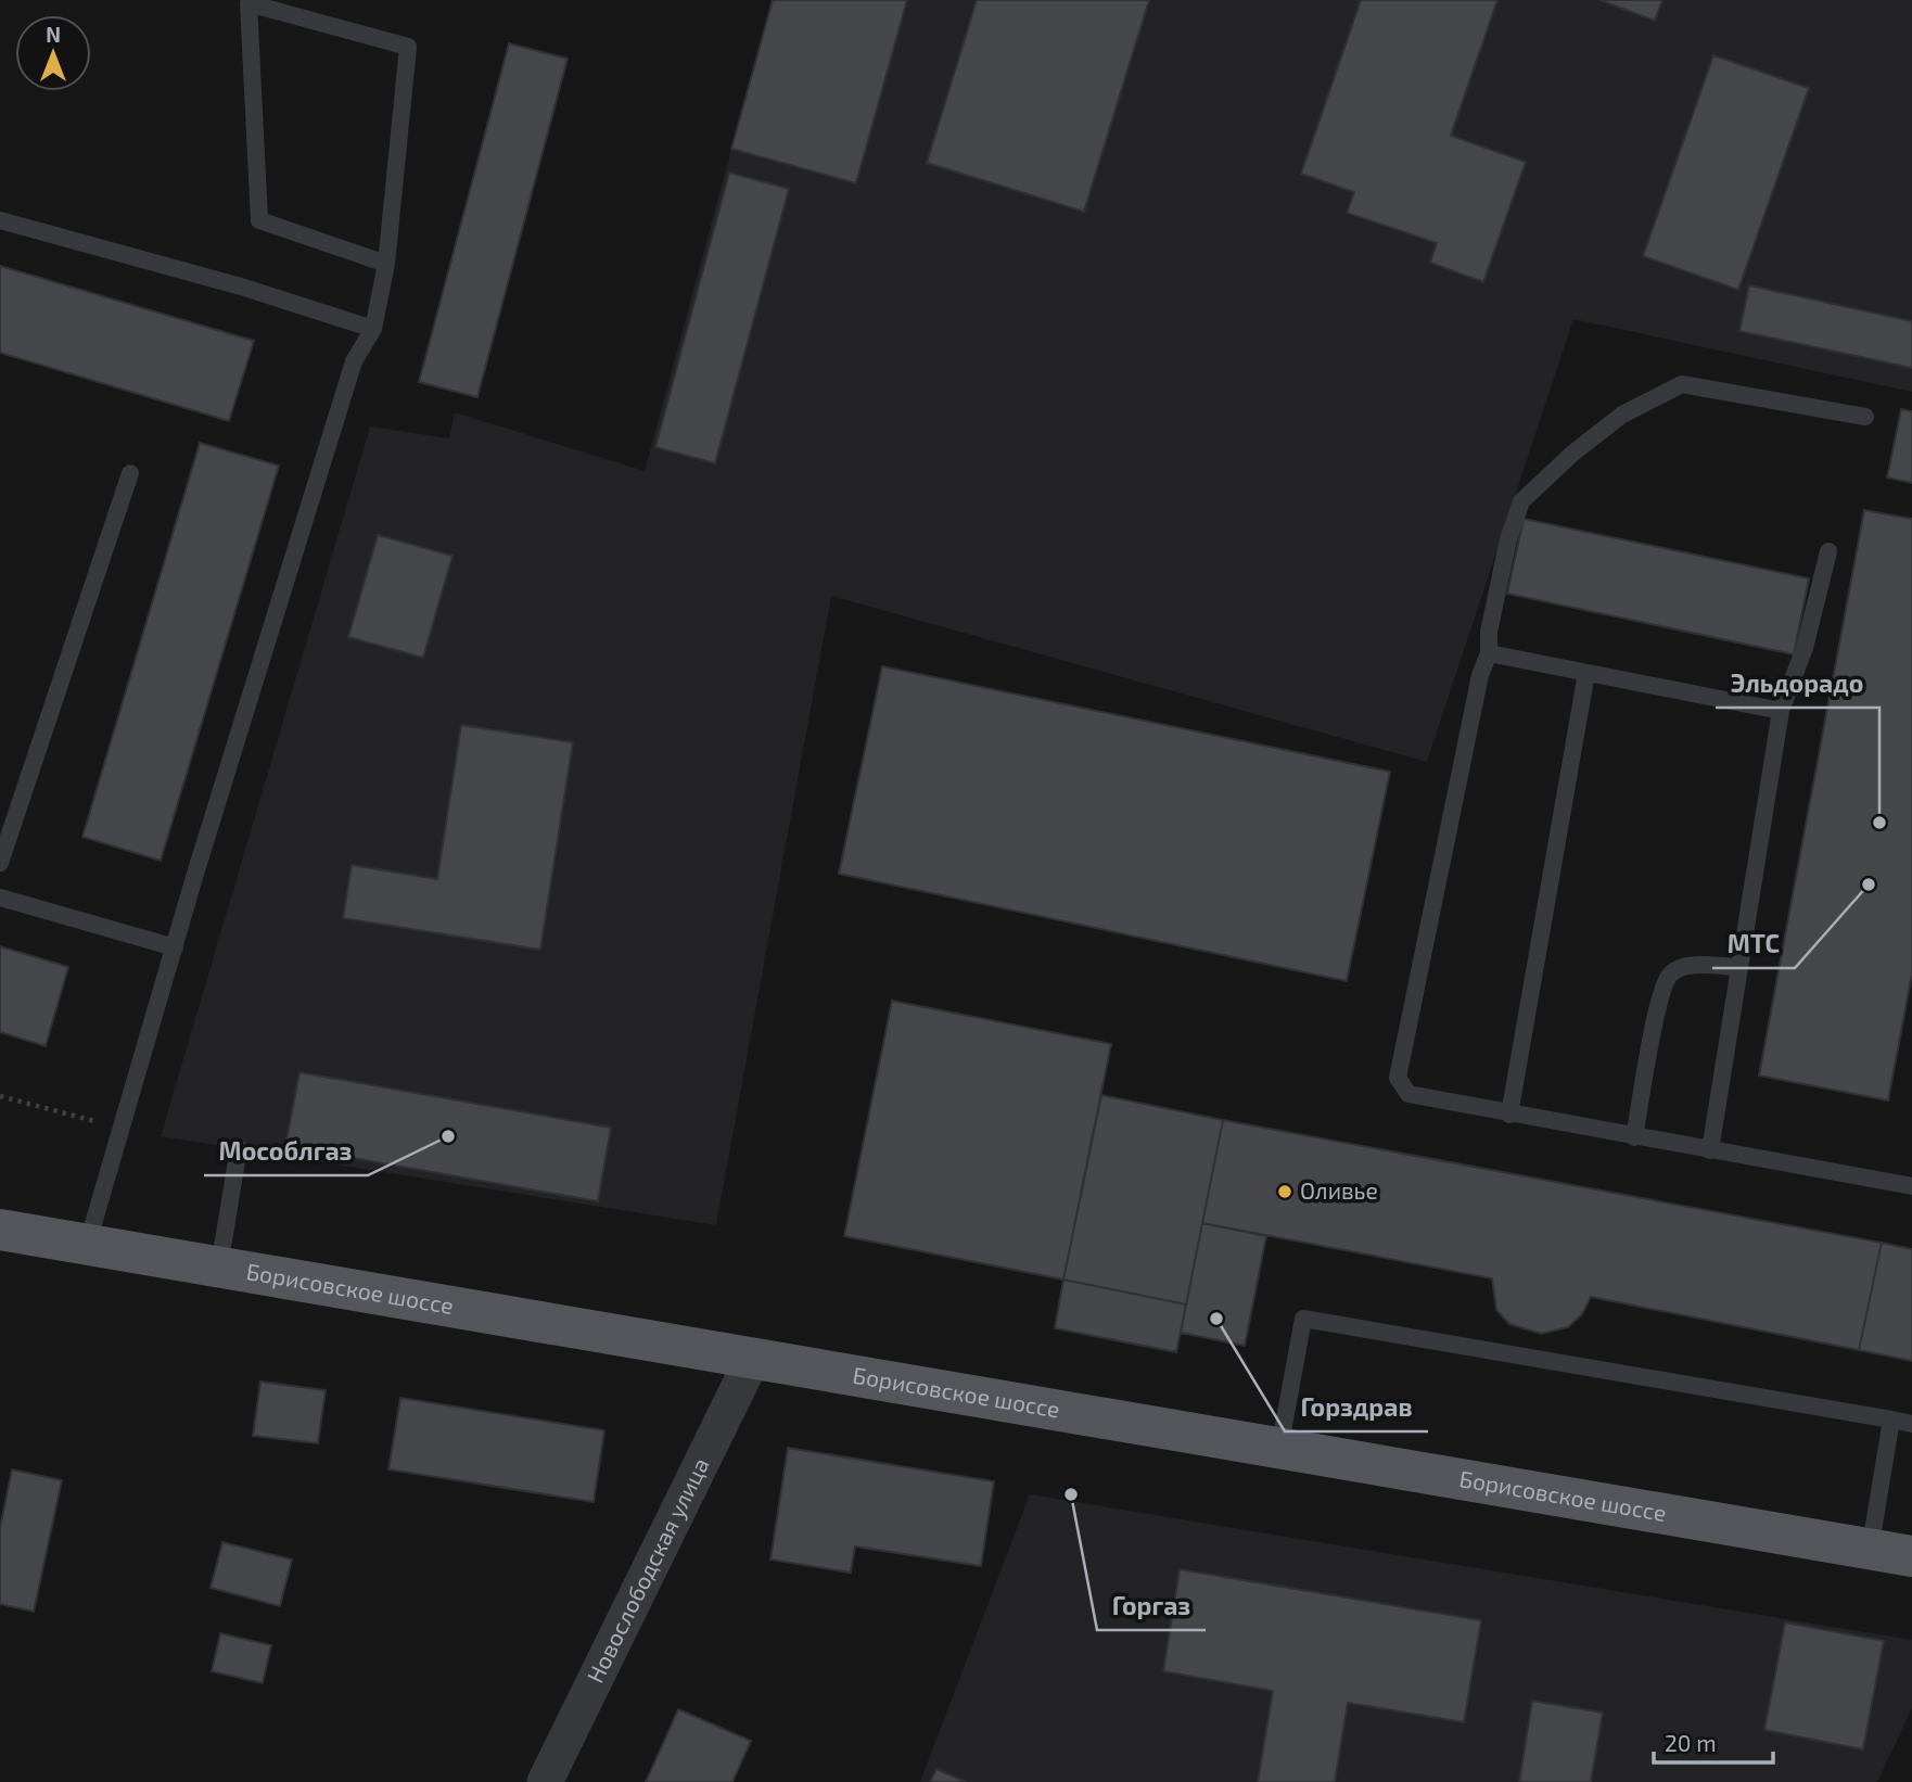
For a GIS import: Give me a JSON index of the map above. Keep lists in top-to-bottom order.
{
  "streets": {
    "main road": ["Борисовское шоссе"],
    "street": ["Новослободская улица"]
  },
  "crossings": [
    ["Борисовское шоссе", "Новослободская улица"]
  ],
  "places": [
    "Эльдорадо",
    "МТС",
    "Мособлгаз",
    "Оливье",
    "Горздрав",
    "Горгаз"
  ],
  "scale_bar": "20 m",
  "north": "top"
}
